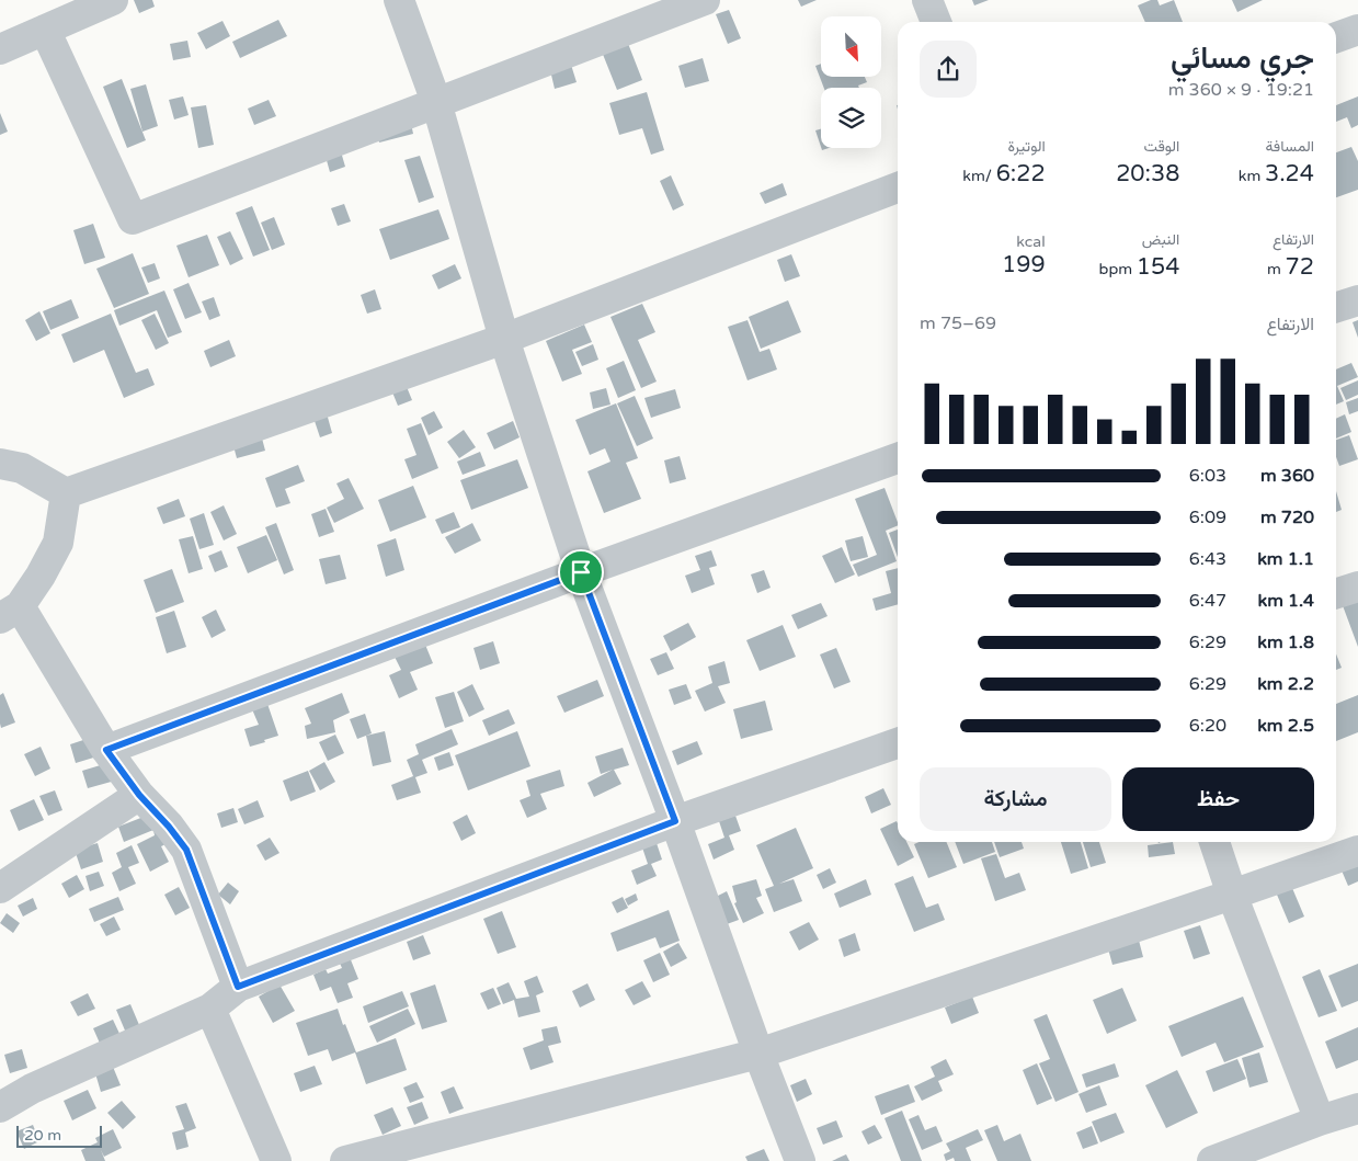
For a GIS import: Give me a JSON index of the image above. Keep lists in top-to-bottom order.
{
  "scale_bar": "20 m",
  "north": "bottom right",
  "page": {
    "heading": ["جري مسائي", "19:21 · 9 × 360 m"],
    "stats": [
      ["المسافة", "3.24 km"],
      ["الوقت", "20:38"],
      ["الوتيرة", "6:22 /km"],
      ["الارتفاع", "72 m"],
      ["النبض", "154 bpm"],
      ["kcal", "199"]
    ],
    "chart": ["الارتفاع", "69–75 m"],
    "list": [
      {
        "name": "360 m",
        "note": "6:03"
      },
      {
        "name": "720 m",
        "note": "6:09"
      },
      {
        "name": "1.1 km",
        "note": "6:43"
      },
      {
        "name": "1.4 km",
        "note": "6:47"
      },
      {
        "name": "1.8 km",
        "note": "6:29"
      },
      {
        "name": "2.2 km",
        "note": "6:29"
      },
      {
        "name": "2.5 km",
        "note": "6:20"
      }
    ],
    "buttons": ["حفظ", "مشاركة"],
    "scale": "20 m"
  }
}
